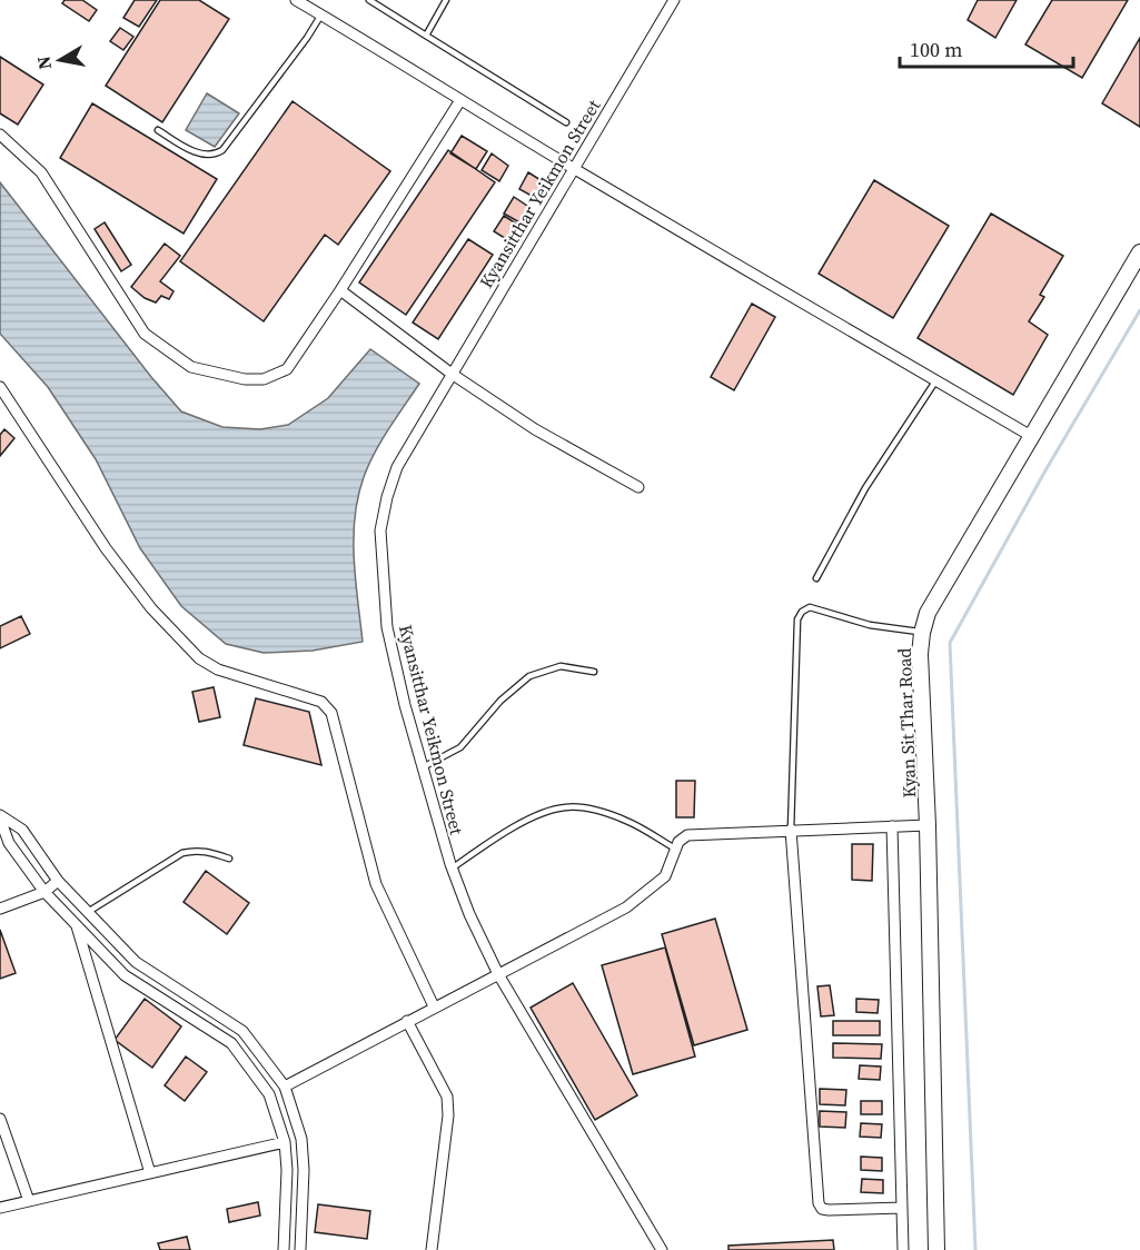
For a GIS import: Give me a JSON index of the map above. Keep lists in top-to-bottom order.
{
  "streets": {
    "main road": ["Kyan Sit Thar Road"],
    "street": ["Kyansitthar Yeikmon Street"]
  },
  "scale_bar": "100 m",
  "north": "left"
}
